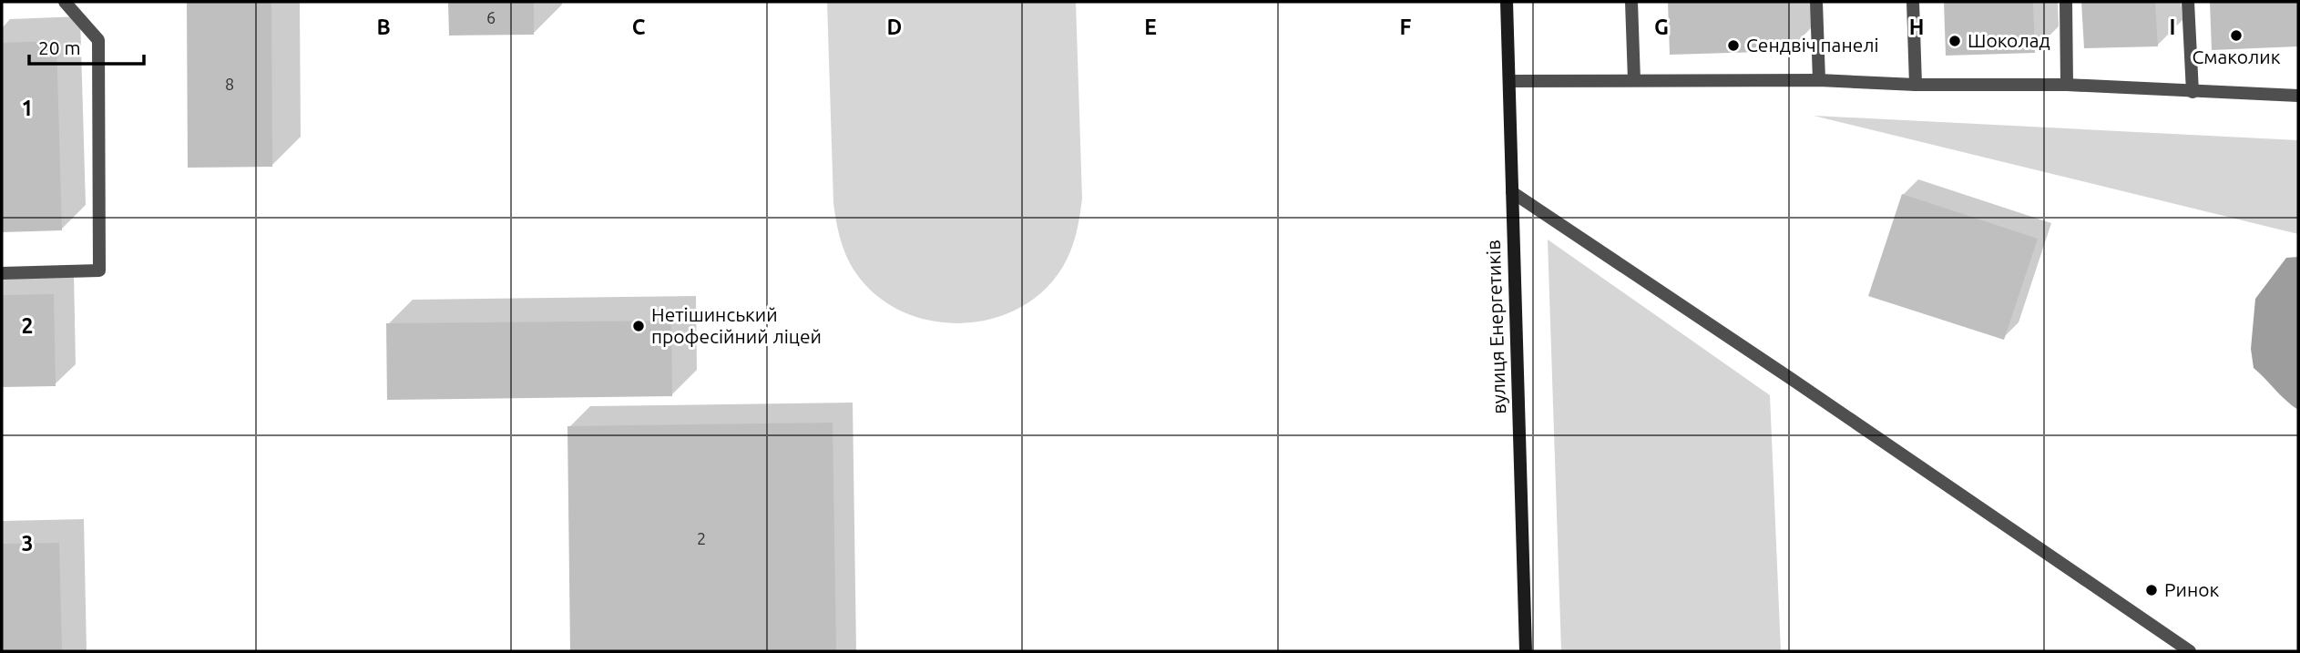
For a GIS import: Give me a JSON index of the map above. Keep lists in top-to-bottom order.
{
  "streets": {
    "main road": ["вулиця Енергетиків"]
  },
  "places": [
    "Смаколик",
    "Шоколад",
    "Сендвіч панелі",
    "Нетішинський професійний ліцей",
    "Ринок"
  ],
  "house_numbers": ["6", "8", "2"],
  "scale_bar": "20 m",
  "grid": {
    "columns": [
      "B",
      "C",
      "D",
      "E",
      "F",
      "G",
      "H",
      "I"
    ],
    "rows": ["1", "2", "3"]
  }
}
